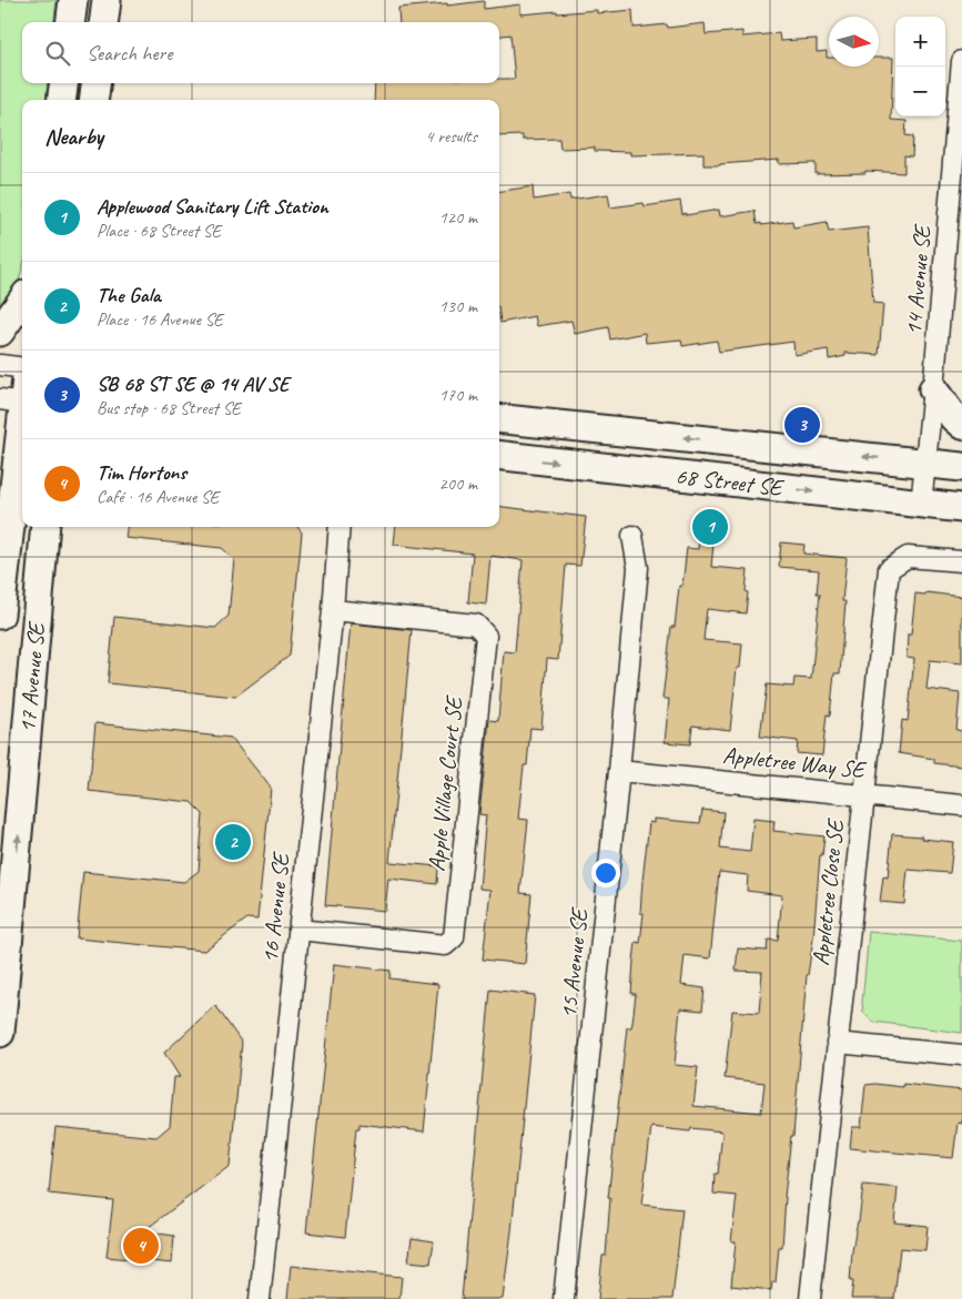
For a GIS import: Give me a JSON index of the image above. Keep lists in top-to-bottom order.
{
  "streets": {
    "main road": ["68 Street SE", "17 Avenue SE"],
    "street": [
      "14 Avenue SE",
      "Appletree Way SE",
      "Apple Village Court SE",
      "Appletree Close SE",
      "16 Avenue SE",
      "15 Avenue SE"
    ]
  },
  "crossings": [
    ["14 Avenue SE", "68 Street SE"],
    ["Appletree Way SE", "Appletree Close SE"],
    ["Appletree Way SE", "15 Avenue SE"],
    ["Apple Village Court SE", "16 Avenue SE"]
  ],
  "one_way": ["17 Avenue SE"],
  "north": "right",
  "page": {
    "map_buttons": ["+", "−"],
    "search": "Search here",
    "heading": ["Nearby", "4 results"],
    "list": [
      {
        "mark": "1",
        "name": "Applewood Sanitary Lift Station",
        "note": "Place · 68 Street SE",
        "value": "120 m"
      },
      {
        "mark": "2",
        "name": "The Gala",
        "note": "Place · 16 Avenue SE",
        "value": "130 m"
      },
      {
        "mark": "3",
        "name": "SB 68 ST SE @ 14 AV SE",
        "note": "Bus stop · 68 Street SE",
        "value": "170 m"
      },
      {
        "mark": "4",
        "name": "Tim Hortons",
        "note": "Café · 16 Avenue SE",
        "value": "200 m"
      }
    ],
    "pins": [
      "3",
      "1",
      "2",
      "4"
    ]
  }
}
